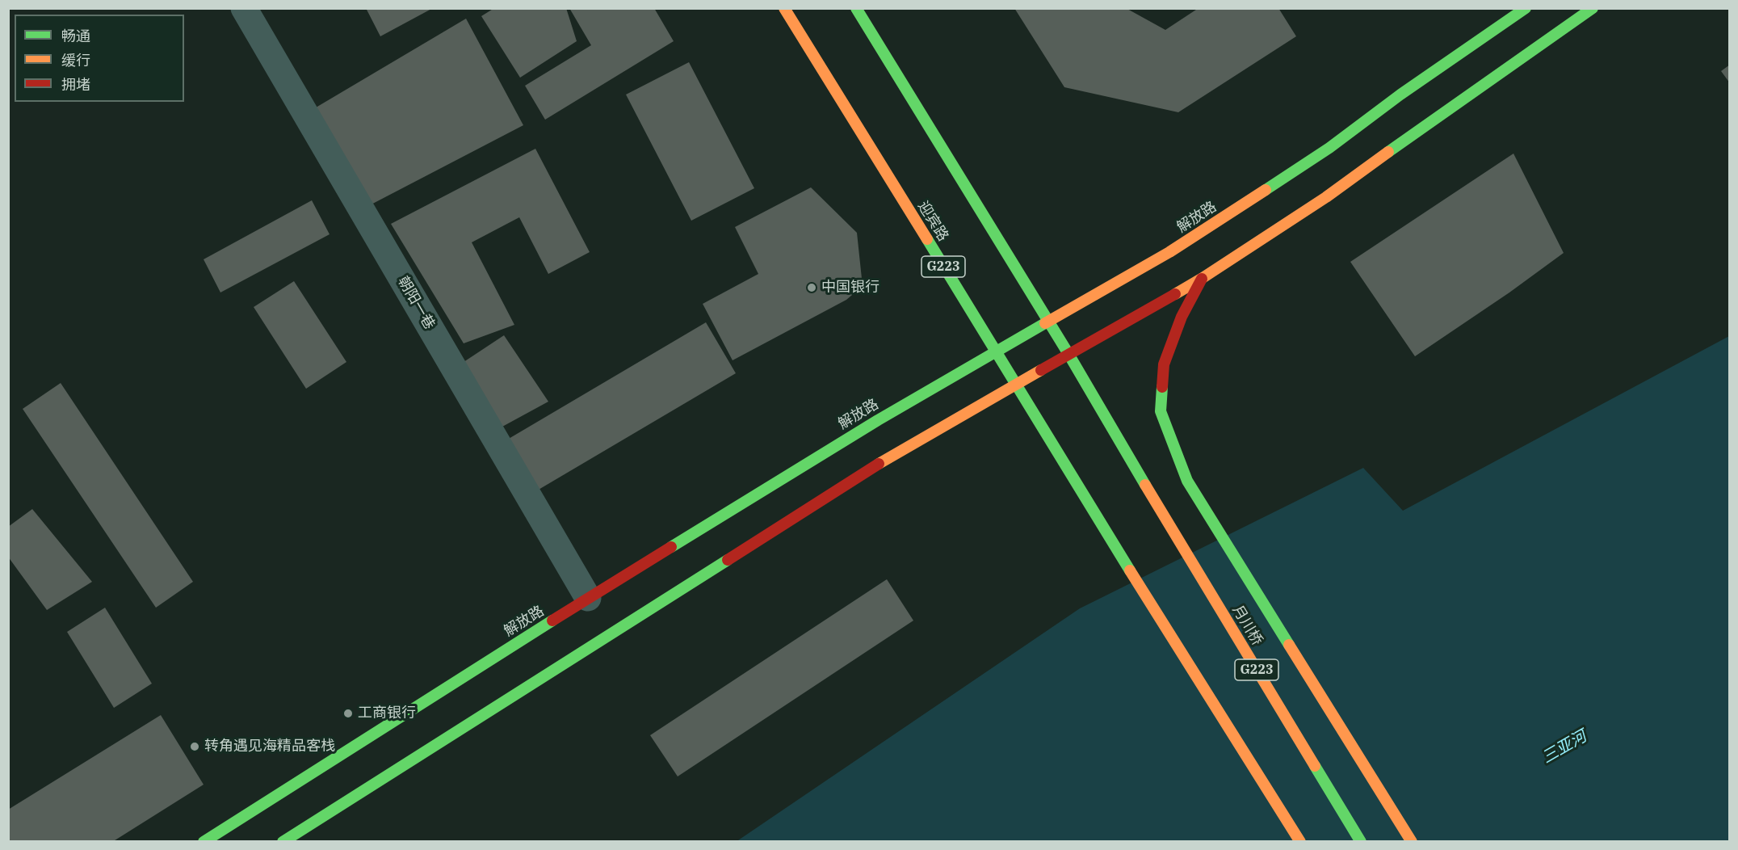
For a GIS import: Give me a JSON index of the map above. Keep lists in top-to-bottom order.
{
  "streets": {
    "main road": [
      "解放路",
      "迎宾路",
      "G223",
      "月川桥"
    ],
    "street": ["朝阳一巷"]
  },
  "crossings": [
    ["解放路", "迎宾路"],
    ["解放路", "G223"],
    ["解放路", "朝阳一巷"],
    ["G223", "月川桥"]
  ],
  "water": ["三亚河"],
  "places": ["中国银行", "工商银行", "转角遇见海精品客栈"],
  "legend": ["畅通", "缓行", "拥堵"]
}
